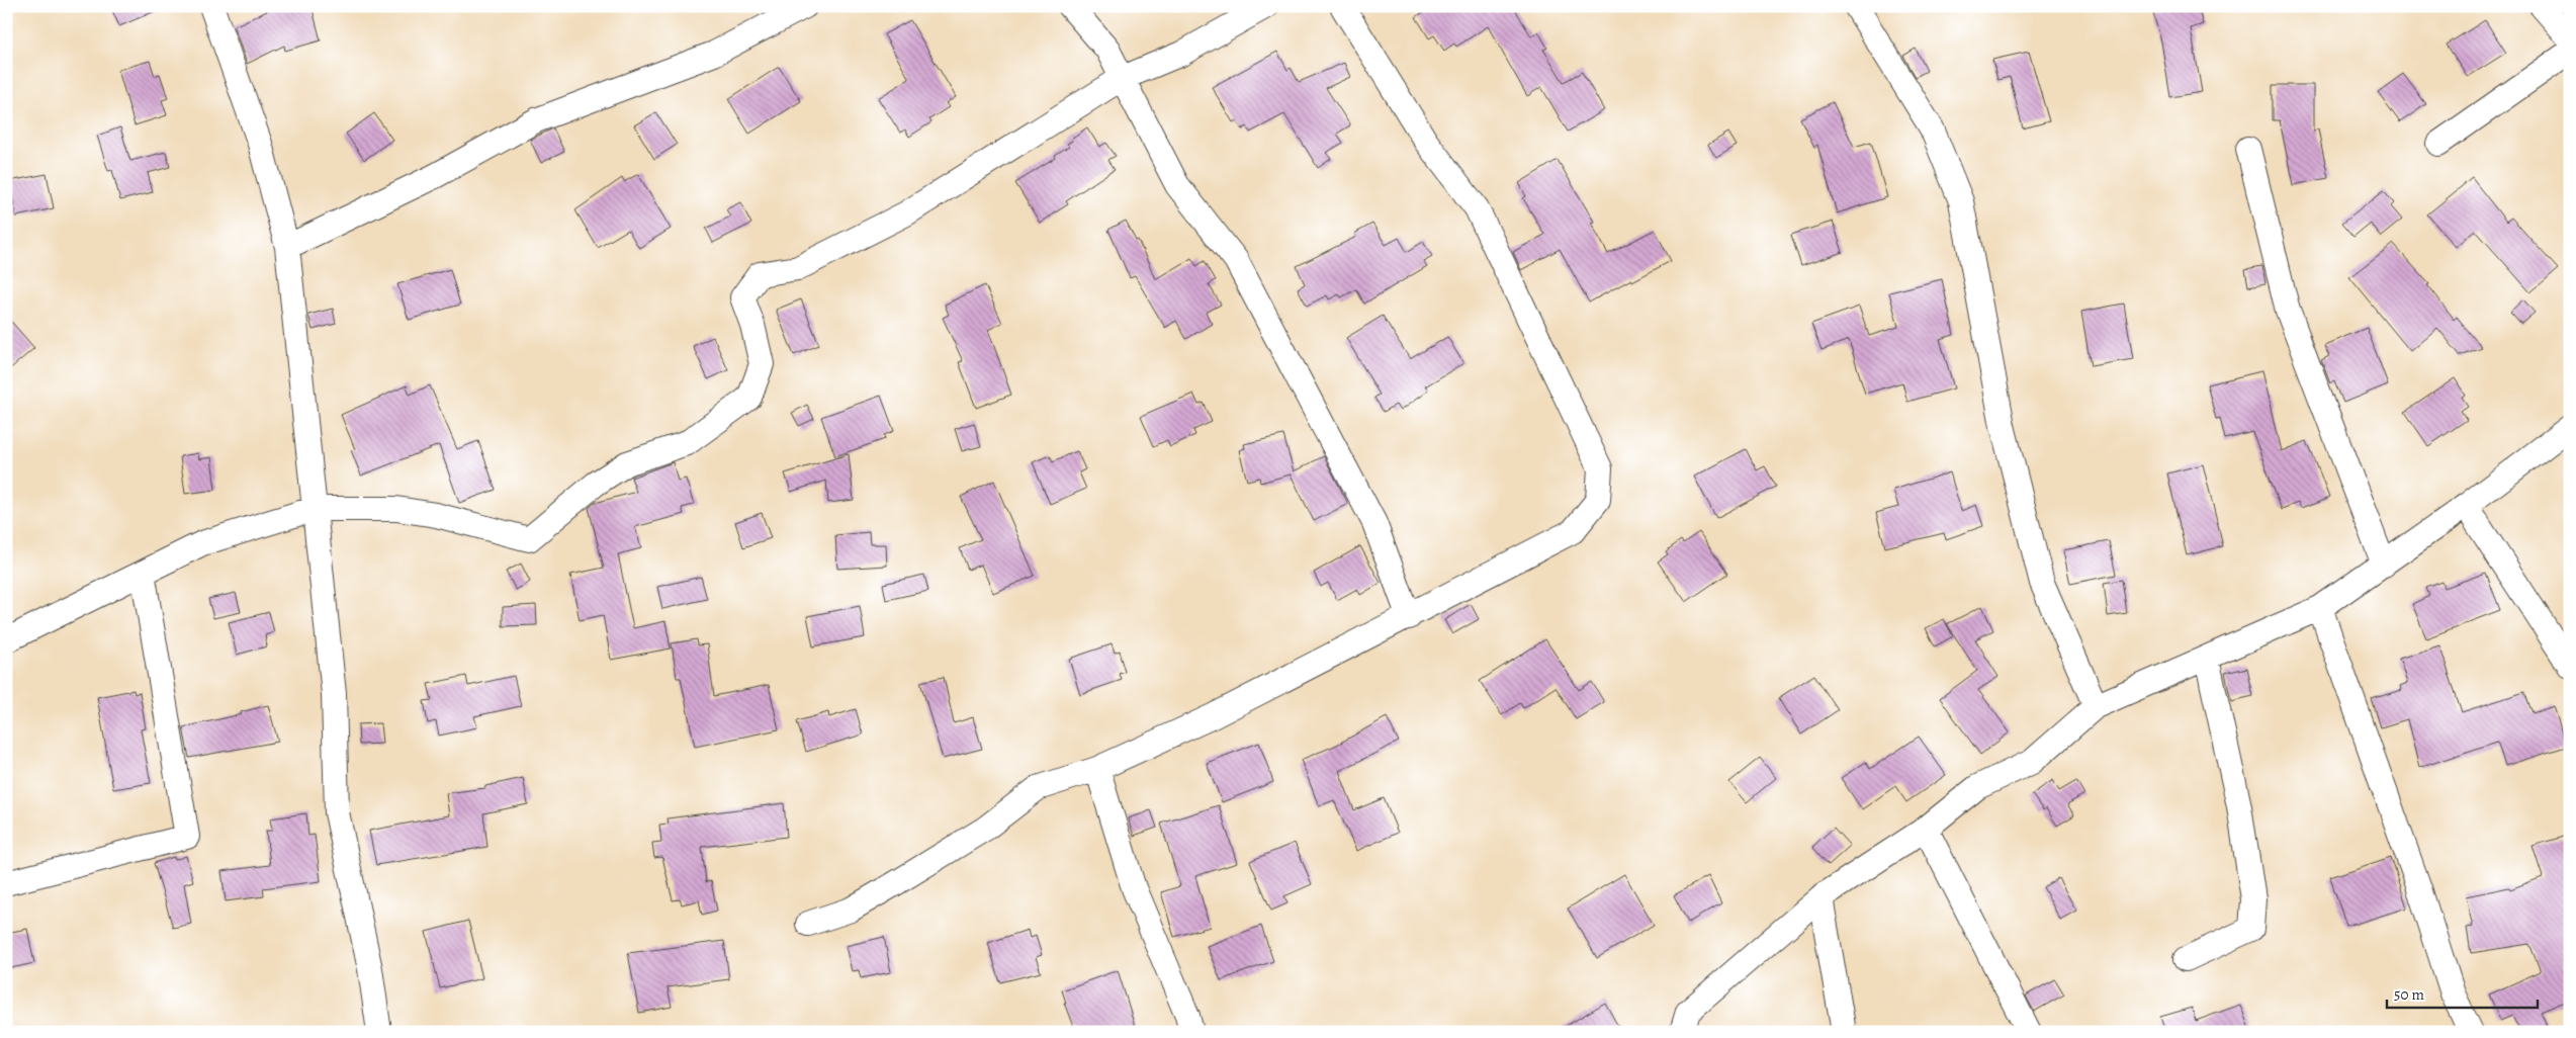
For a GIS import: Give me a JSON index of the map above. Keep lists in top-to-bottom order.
{
  "scale_bar": "50 m"
}
